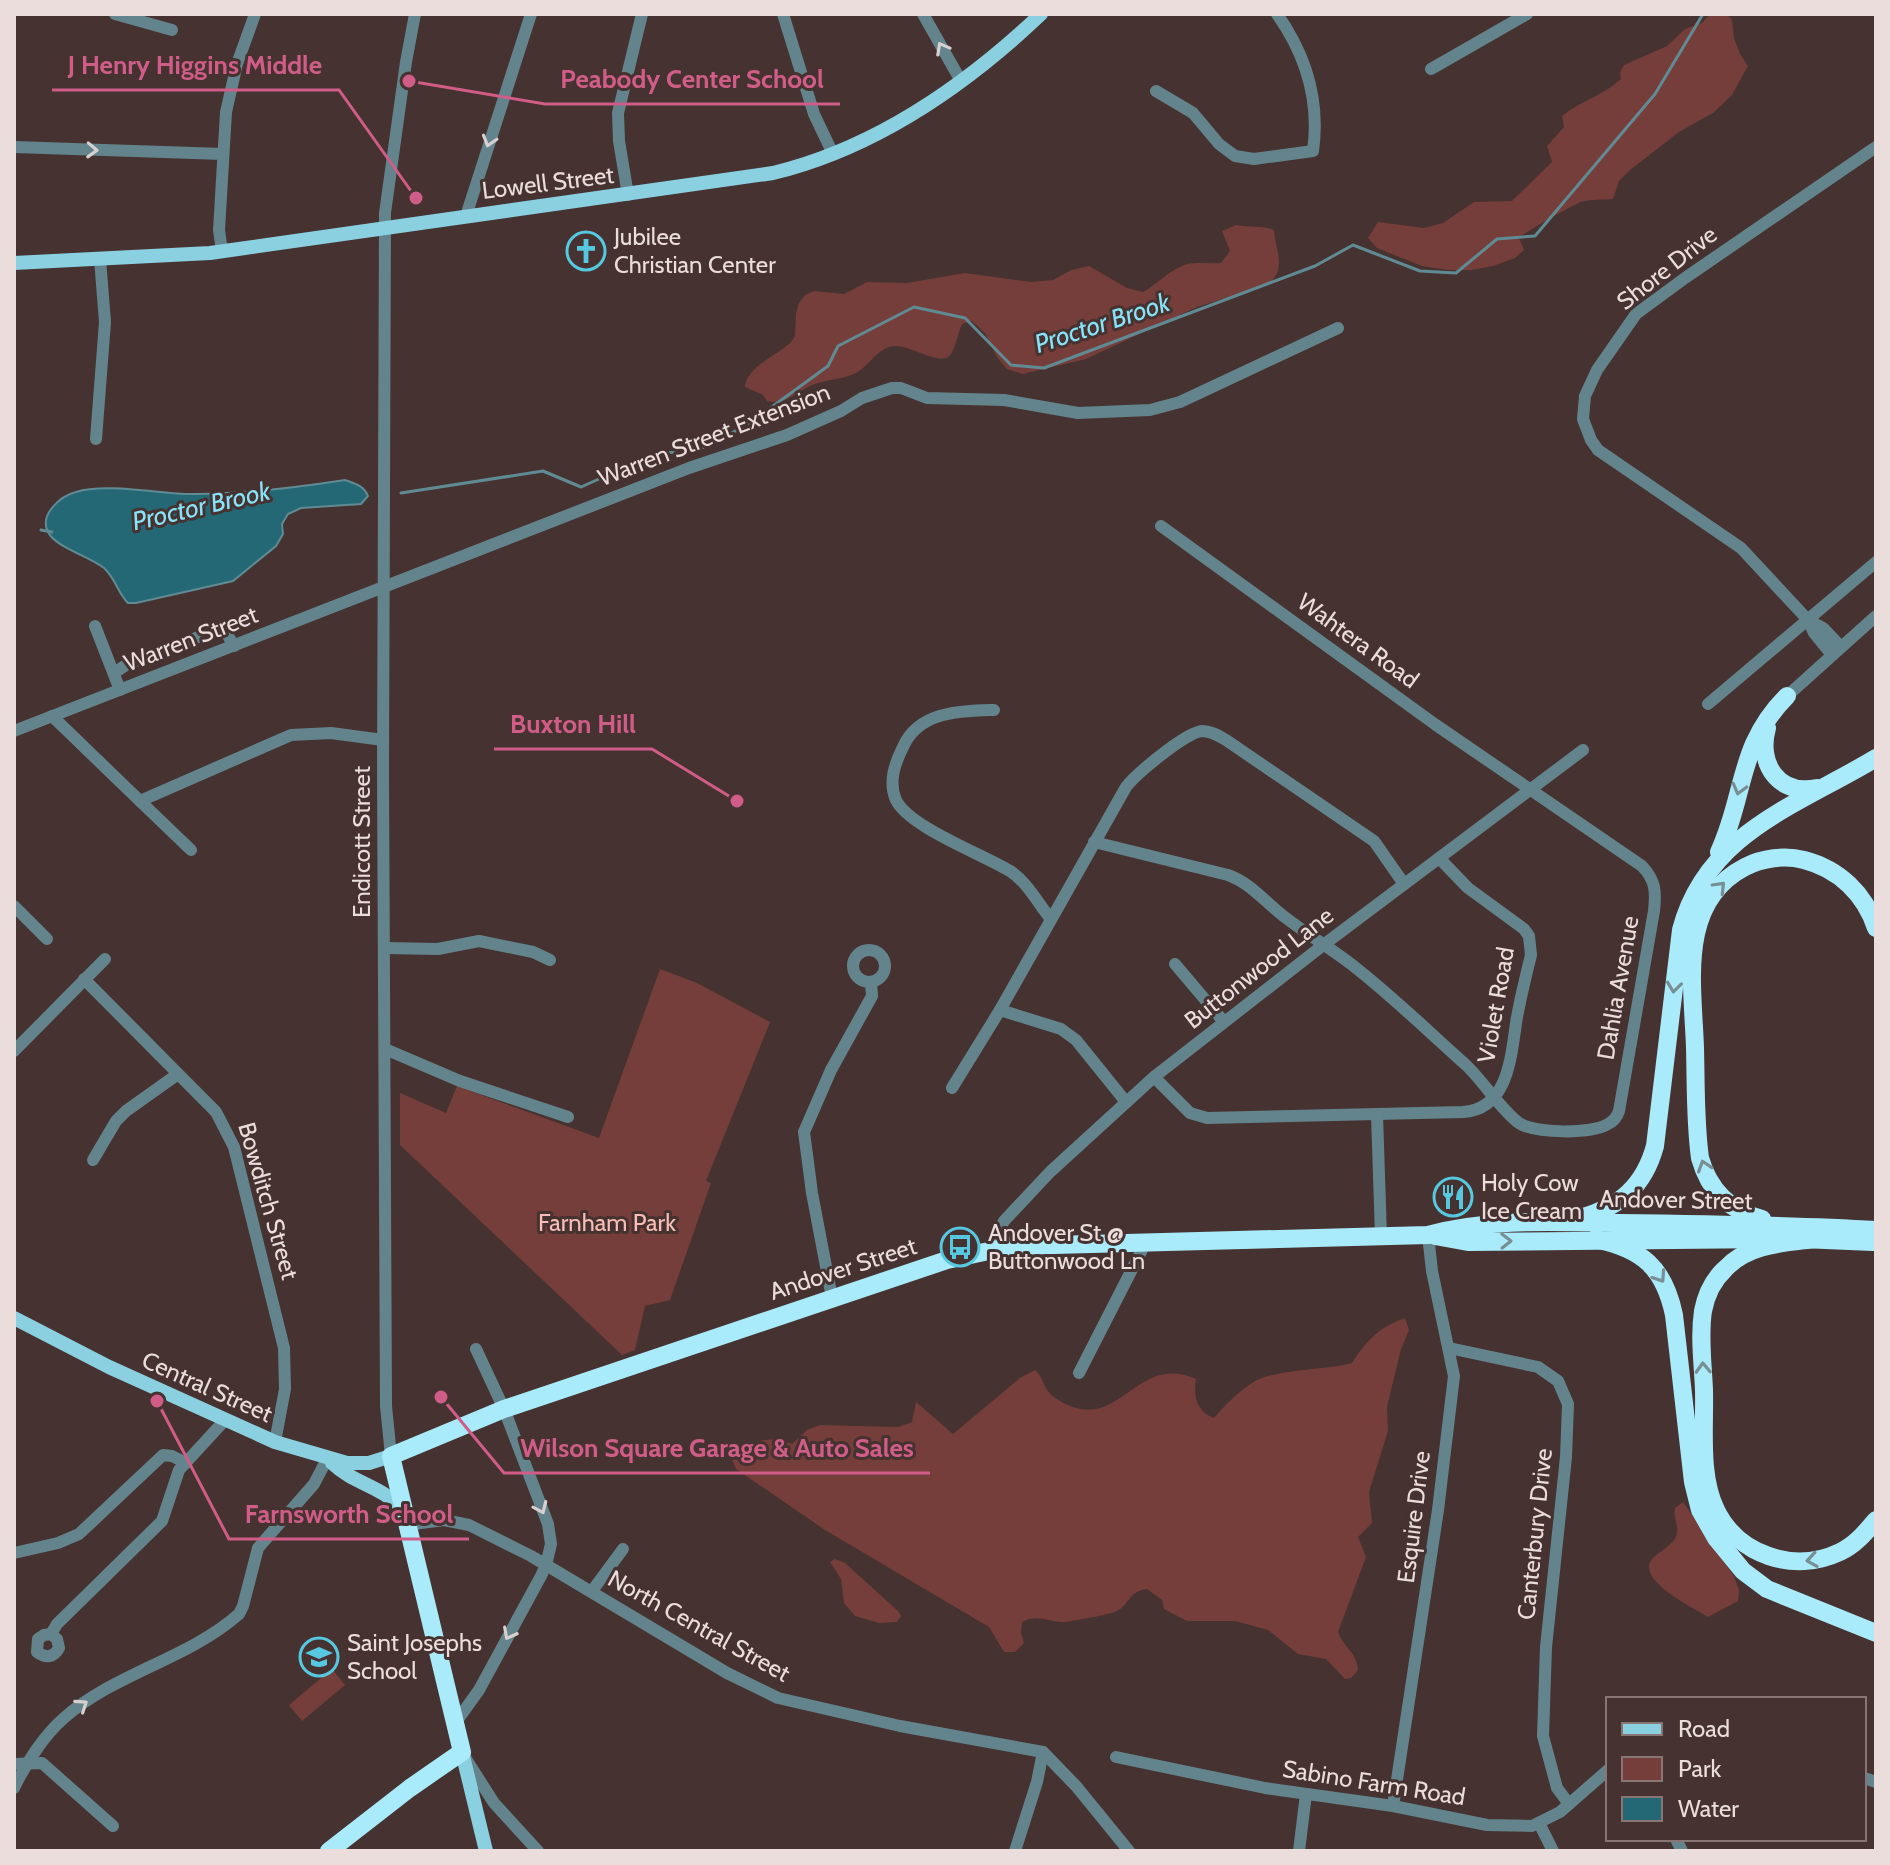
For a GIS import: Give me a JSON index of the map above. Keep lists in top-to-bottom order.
{
  "streets": {
    "highway": ["Andover Street"],
    "main road": ["Lowell Street", "Central Street"],
    "street": [
      "Shore Drive",
      "Warren Street Extension",
      "Warren Street",
      "Wahtera Road",
      "Endicott Street",
      "Buttonwood Lane",
      "Dahlia Avenue",
      "Violet Road",
      "Bowditch Street",
      "Esquire Drive",
      "Canterbury Drive",
      "North Central Street",
      "Sabino Farm Road"
    ]
  },
  "crossings": [
    ["Lowell Street", "Endicott Street"],
    ["Warren Street Extension", "Warren Street"],
    ["Warren Street Extension", "Endicott Street"],
    ["Warren Street", "Endicott Street"],
    ["Wahtera Road", "Buttonwood Lane"],
    ["Wahtera Road", "Dahlia Avenue"],
    ["Endicott Street", "Andover Street"],
    ["Endicott Street", "Central Street"],
    ["Buttonwood Lane", "Dahlia Avenue"],
    ["Buttonwood Lane", "Violet Road"],
    ["Buttonwood Lane", "Andover Street"],
    ["Dahlia Avenue", "Violet Road"],
    ["Andover Street", "Central Street"],
    ["Andover Street", "Esquire Drive"],
    ["Bowditch Street", "Central Street"],
    ["Esquire Drive", "Canterbury Drive"],
    ["Esquire Drive", "Sabino Farm Road"],
    ["Canterbury Drive", "Sabino Farm Road"]
  ],
  "water": ["Proctor Brook"],
  "parks": ["Farnham Park"],
  "places": {
    "other": [
      "Peabody Center School",
      "J Henry Higgins Middle",
      "Buxton Hill",
      "Wilson Square Garage & Auto Sales",
      "Farnsworth School"
    ],
    "church": ["Jubilee Christian Center"],
    "restaurant": ["Holy Cow Ice Cream"],
    "bus stop": ["Andover St @ Buttonwood Ln"],
    "school or university": ["Saint Josephs School"]
  },
  "legend": ["Road", "Park", "Water"]
}
